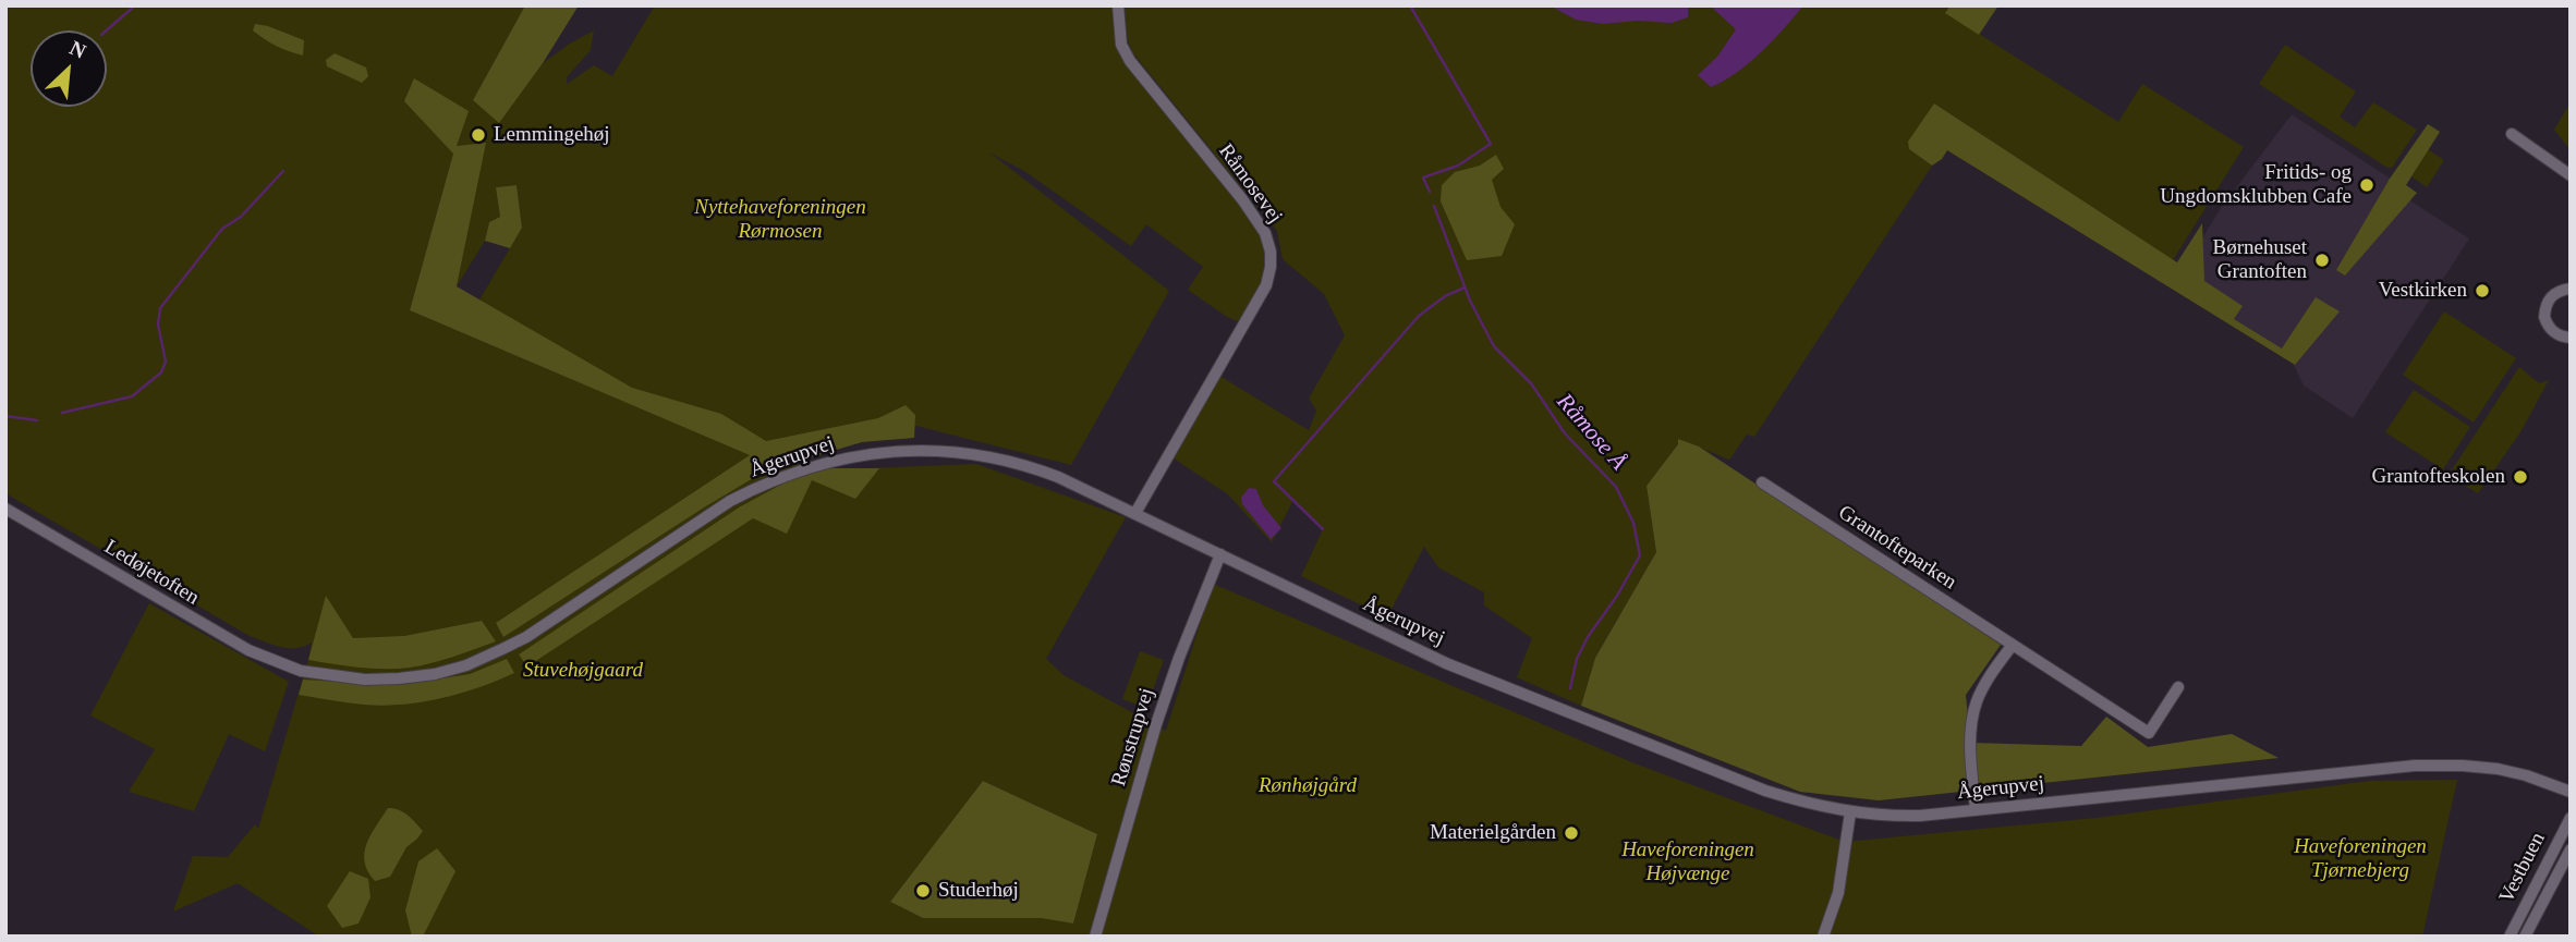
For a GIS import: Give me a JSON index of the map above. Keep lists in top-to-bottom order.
{
  "streets": {
    "street": [
      "Råmosevej",
      "Ågerupvej",
      "Grantofteparken",
      "Ledøjetoften",
      "Rønstrupvej",
      "Vestbuen"
    ]
  },
  "crossings": [
    ["Råmosevej", "Ågerupvej"],
    ["Ågerupvej", "Ledøjetoften"],
    ["Ågerupvej", "Rønstrupvej"]
  ],
  "water": ["Råmose Å"],
  "parks": [
    "Nyttehaveforeningen Rørmosen",
    "Stuvehøjgaard",
    "Rønhøjgård",
    "Haveforeningen Tjørnebjerg",
    "Haveforeningen Højvænge"
  ],
  "places": [
    "Lemmingehøj",
    "Fritids- og Ungdomsklubben Cafe",
    "Børnehuset Grantoften",
    "Vestkirken",
    "Grantofteskolen",
    "Materielgården",
    "Studerhøj"
  ],
  "north": "top right"
}
